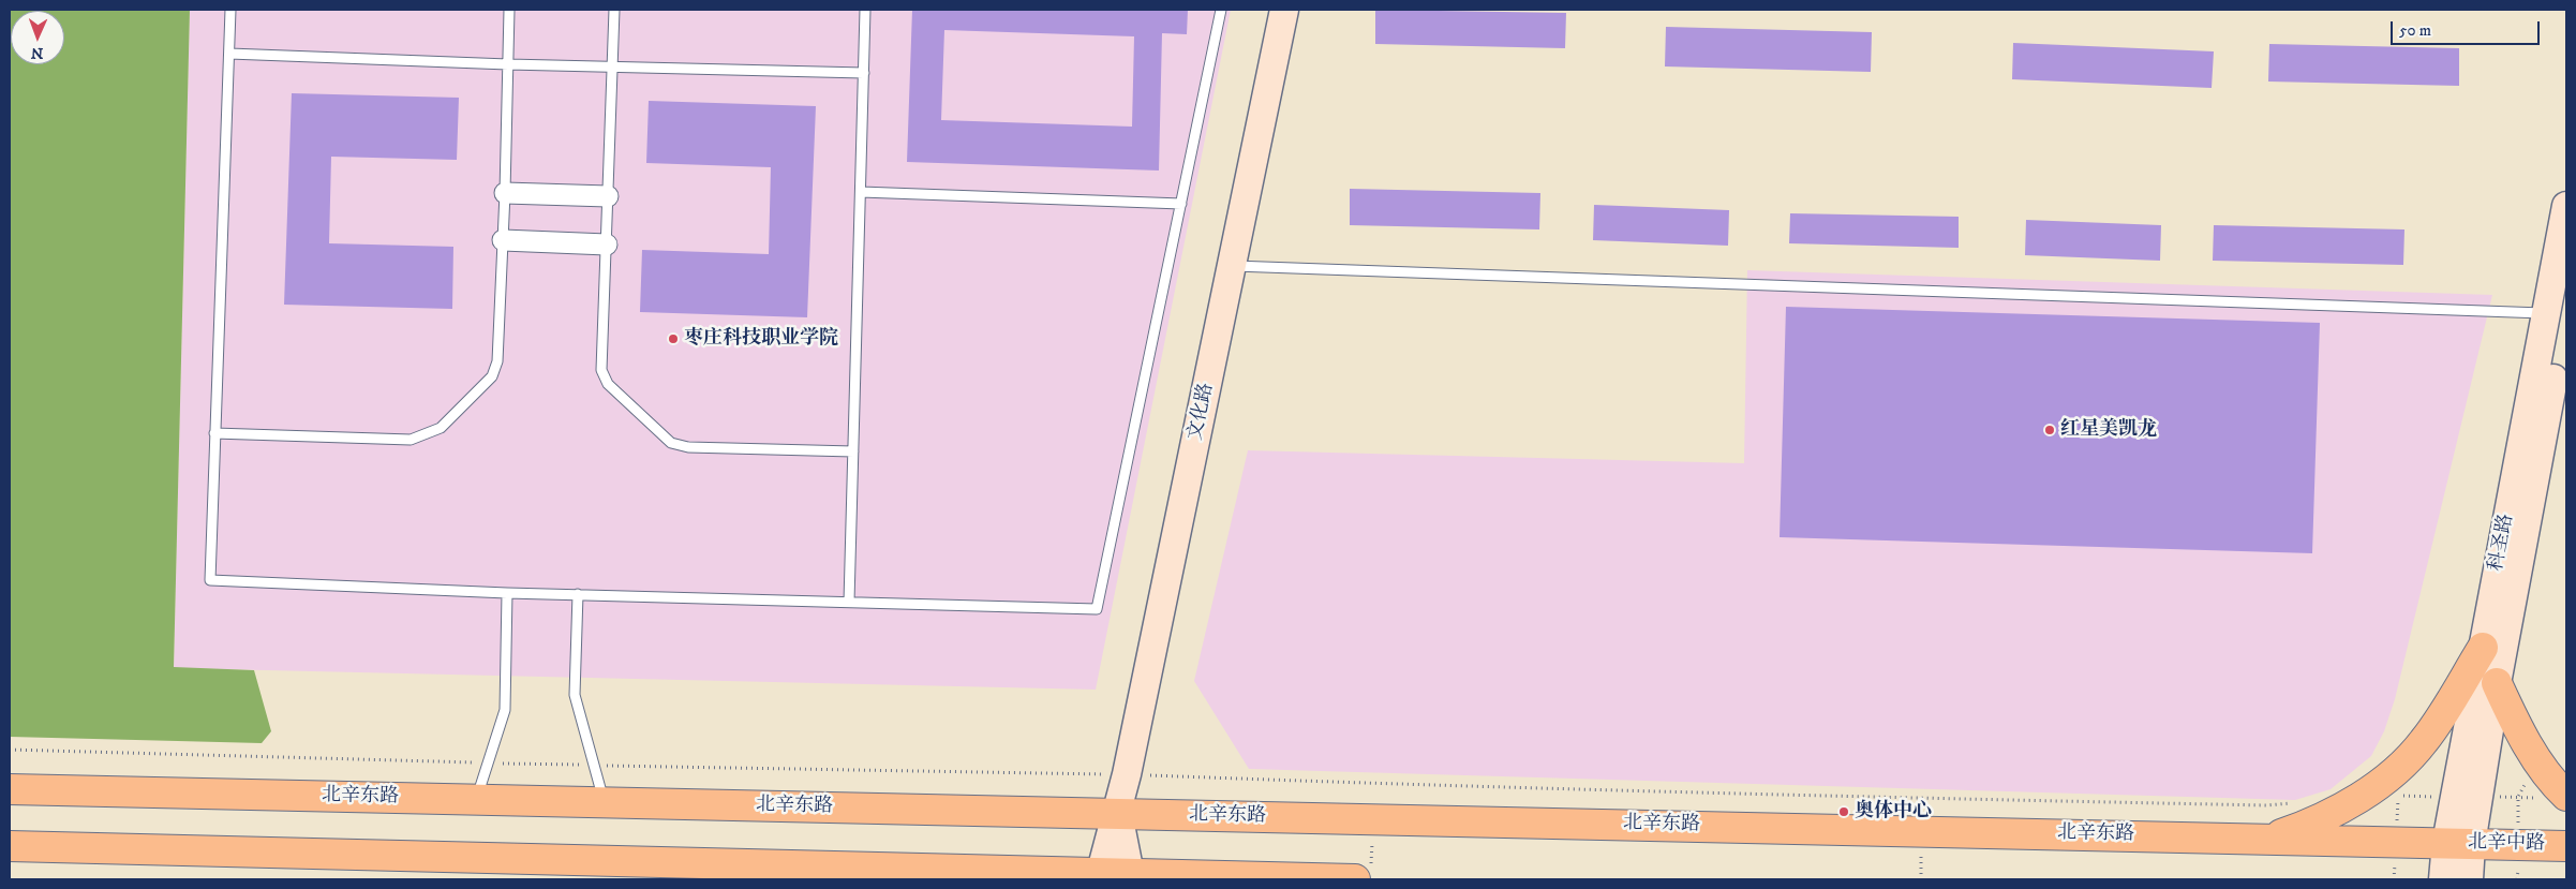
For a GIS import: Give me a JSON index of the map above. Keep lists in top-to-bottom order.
{
  "streets": {
    "main road": ["北辛东路", "北辛中路"],
    "street": ["文化路", "科圣路"]
  },
  "crossings": [
    ["文化路", "北辛东路"],
    ["科圣路", "北辛东路"],
    ["科圣路", "北辛中路"],
    ["北辛东路", "北辛中路"]
  ],
  "places": ["枣庄科技职业学院", "红星美凯龙", "奥体中心"],
  "scale_bar": "50 m",
  "north": "bottom"
}
